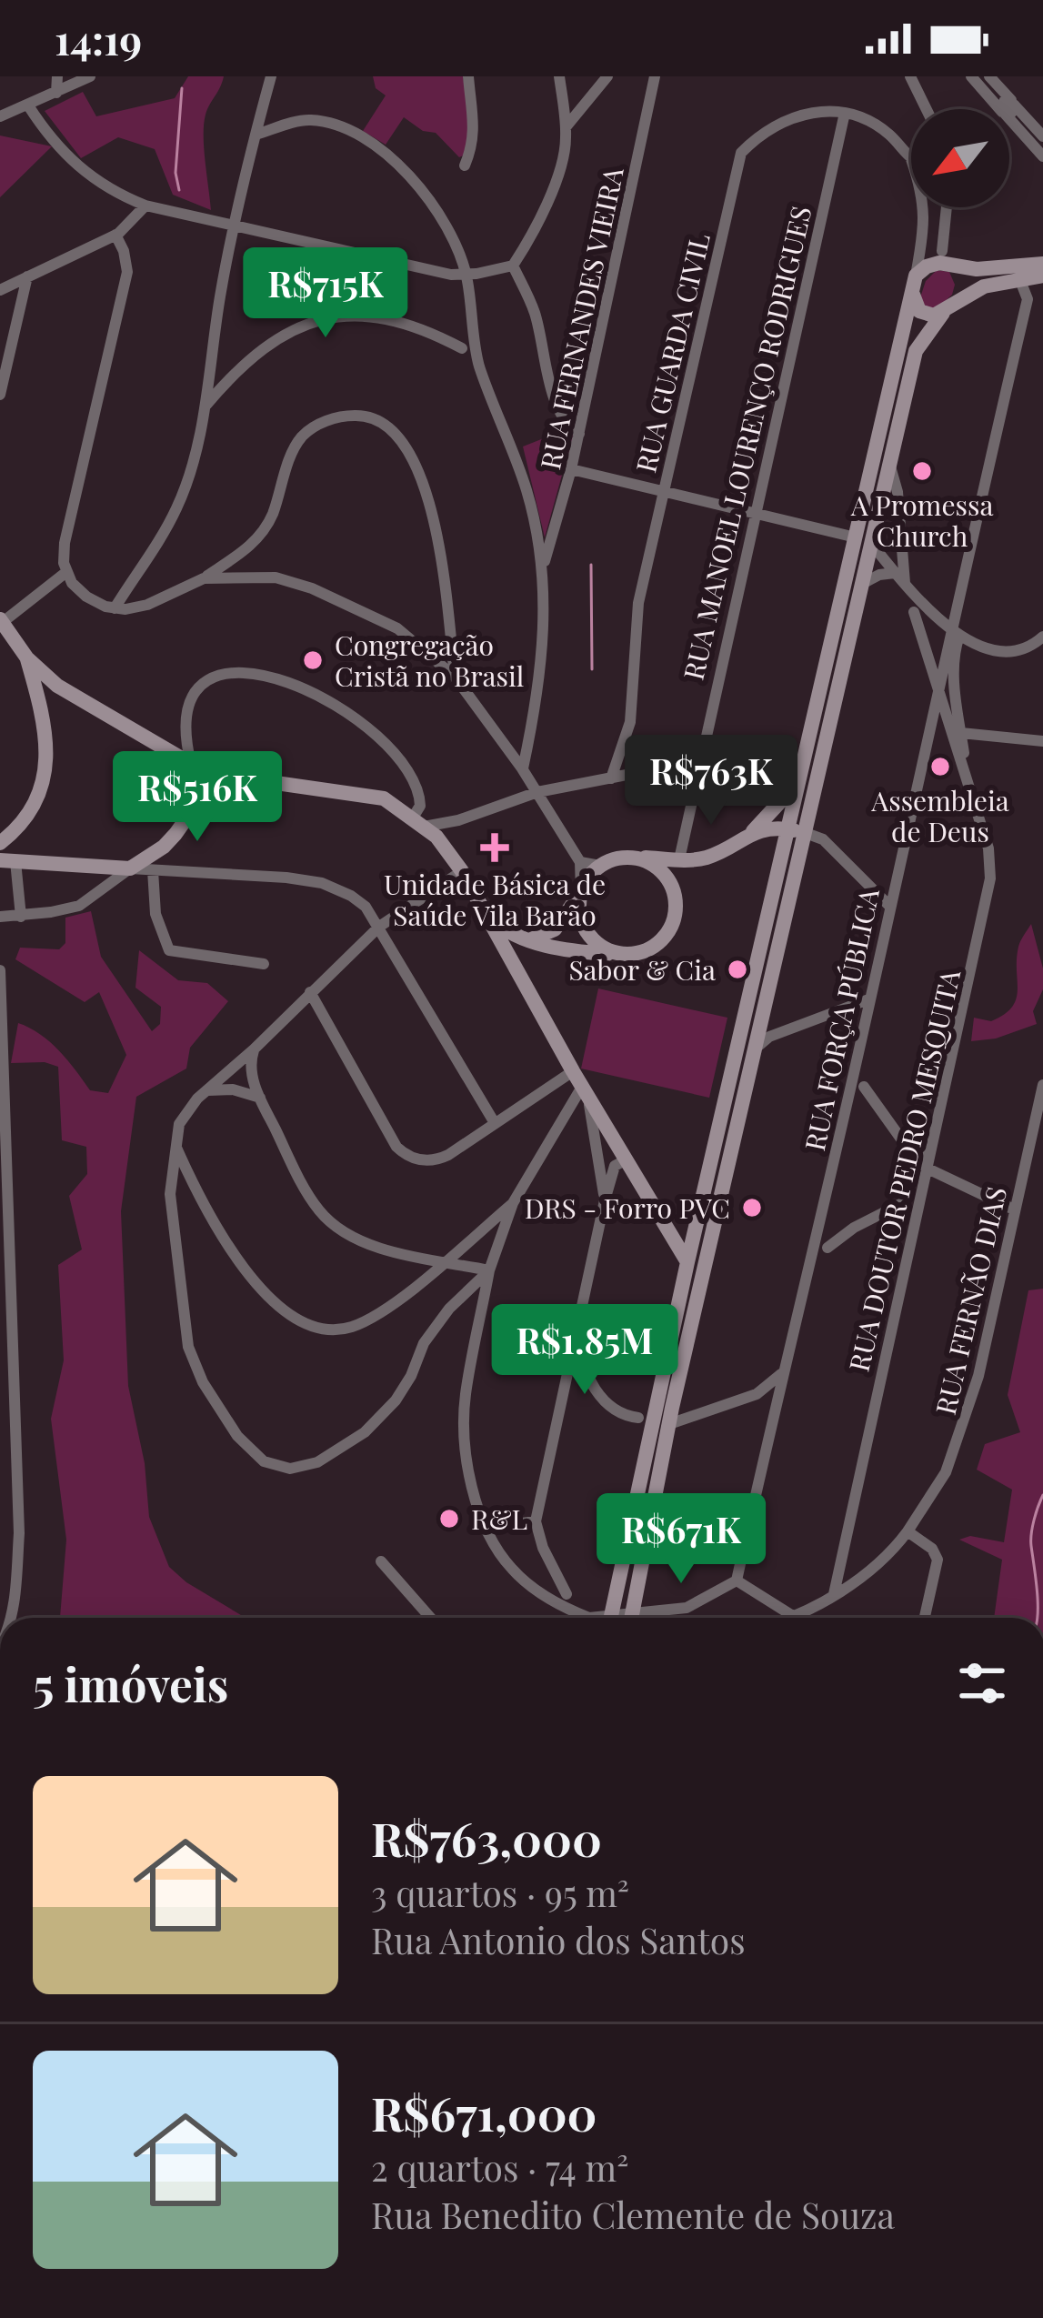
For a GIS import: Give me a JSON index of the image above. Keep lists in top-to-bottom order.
{
  "streets": {
    "main road": ["RUA MANOEL LOURENÇO RODRIGUES"],
    "street": [
      "RUA FERNANDES VIEIRA",
      "RUA GUARDA CIVIL",
      "RUA FORÇA PÚBLICA",
      "RUA DOUTOR PEDRO MESQUITA",
      "RUA FERNÃO DIAS"
    ]
  },
  "crossings": [
    ["RUA GUARDA CIVIL", "RUA MANOEL LOURENÇO RODRIGUES"]
  ],
  "places": {
    "other": [
      "A Promessa Church",
      "Congregação Cristã no Brasil",
      "Assembleia de Deus",
      "Sabor & Cia",
      "DRS - Forro PVC",
      "R&L"
    ],
    "health": ["Unidade Básica de Saúde Vila Barão"]
  },
  "north": "bottom left",
  "page": {
    "status": "14:19",
    "price": [
      "R$715K",
      "R$763K",
      "R$516K",
      "R$1.85M",
      "R$671K"
    ],
    "heading": "5 imóveis",
    "list": [
      {
        "name": "R$763,000",
        "note": "3 quartos · 95 m² · Rua Antonio dos Santos"
      },
      {
        "name": "R$671,000",
        "note": "2 quartos · 74 m² · Rua Benedito Clemente de Souza"
      }
    ]
  }
}
